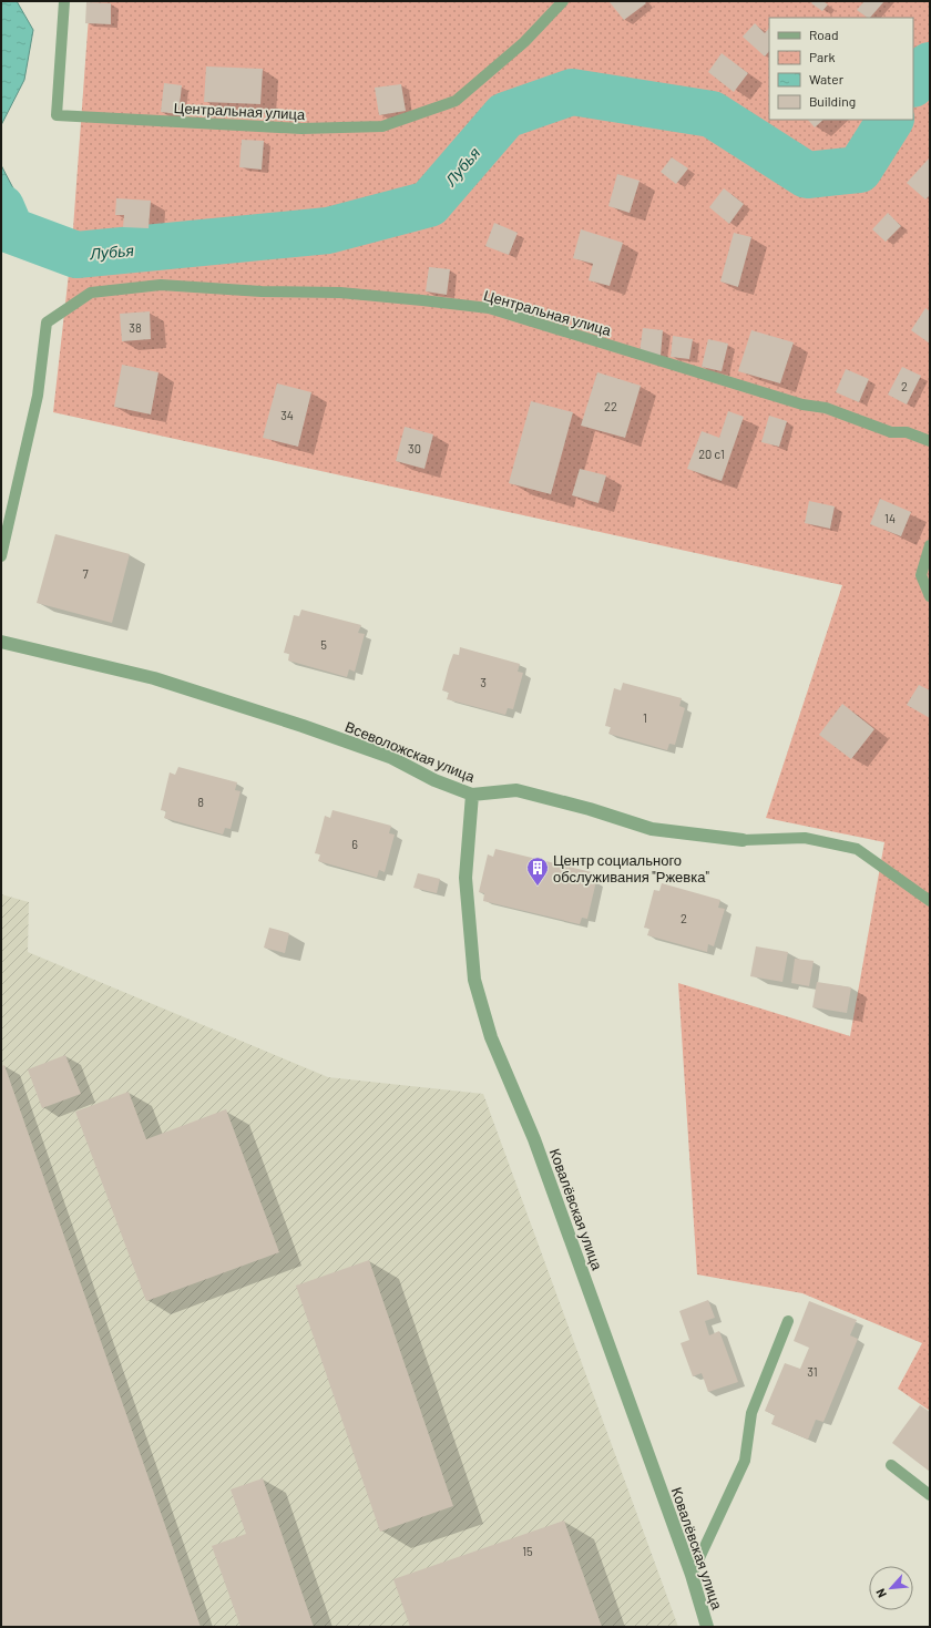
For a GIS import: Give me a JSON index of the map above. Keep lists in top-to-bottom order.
{
  "streets": {
    "street": ["Всеволожская улица", "Ковалёвская улица"],
    "lane": ["Центральная улица"]
  },
  "crossings": [
    ["Всеволожская улица", "Ковалёвская улица"]
  ],
  "water": ["Лубья"],
  "places": {
    "building": ["Центр социального обслуживания \"Ржевка\""]
  },
  "house_numbers": [
    "38",
    "2",
    "22",
    "34",
    "30",
    "20 с1",
    "14",
    "7",
    "5",
    "3",
    "1",
    "8",
    "6",
    "2",
    "31",
    "15"
  ],
  "legend": [
    "Road",
    "Park",
    "Water",
    "Building"
  ],
  "north": "bottom left"
}
